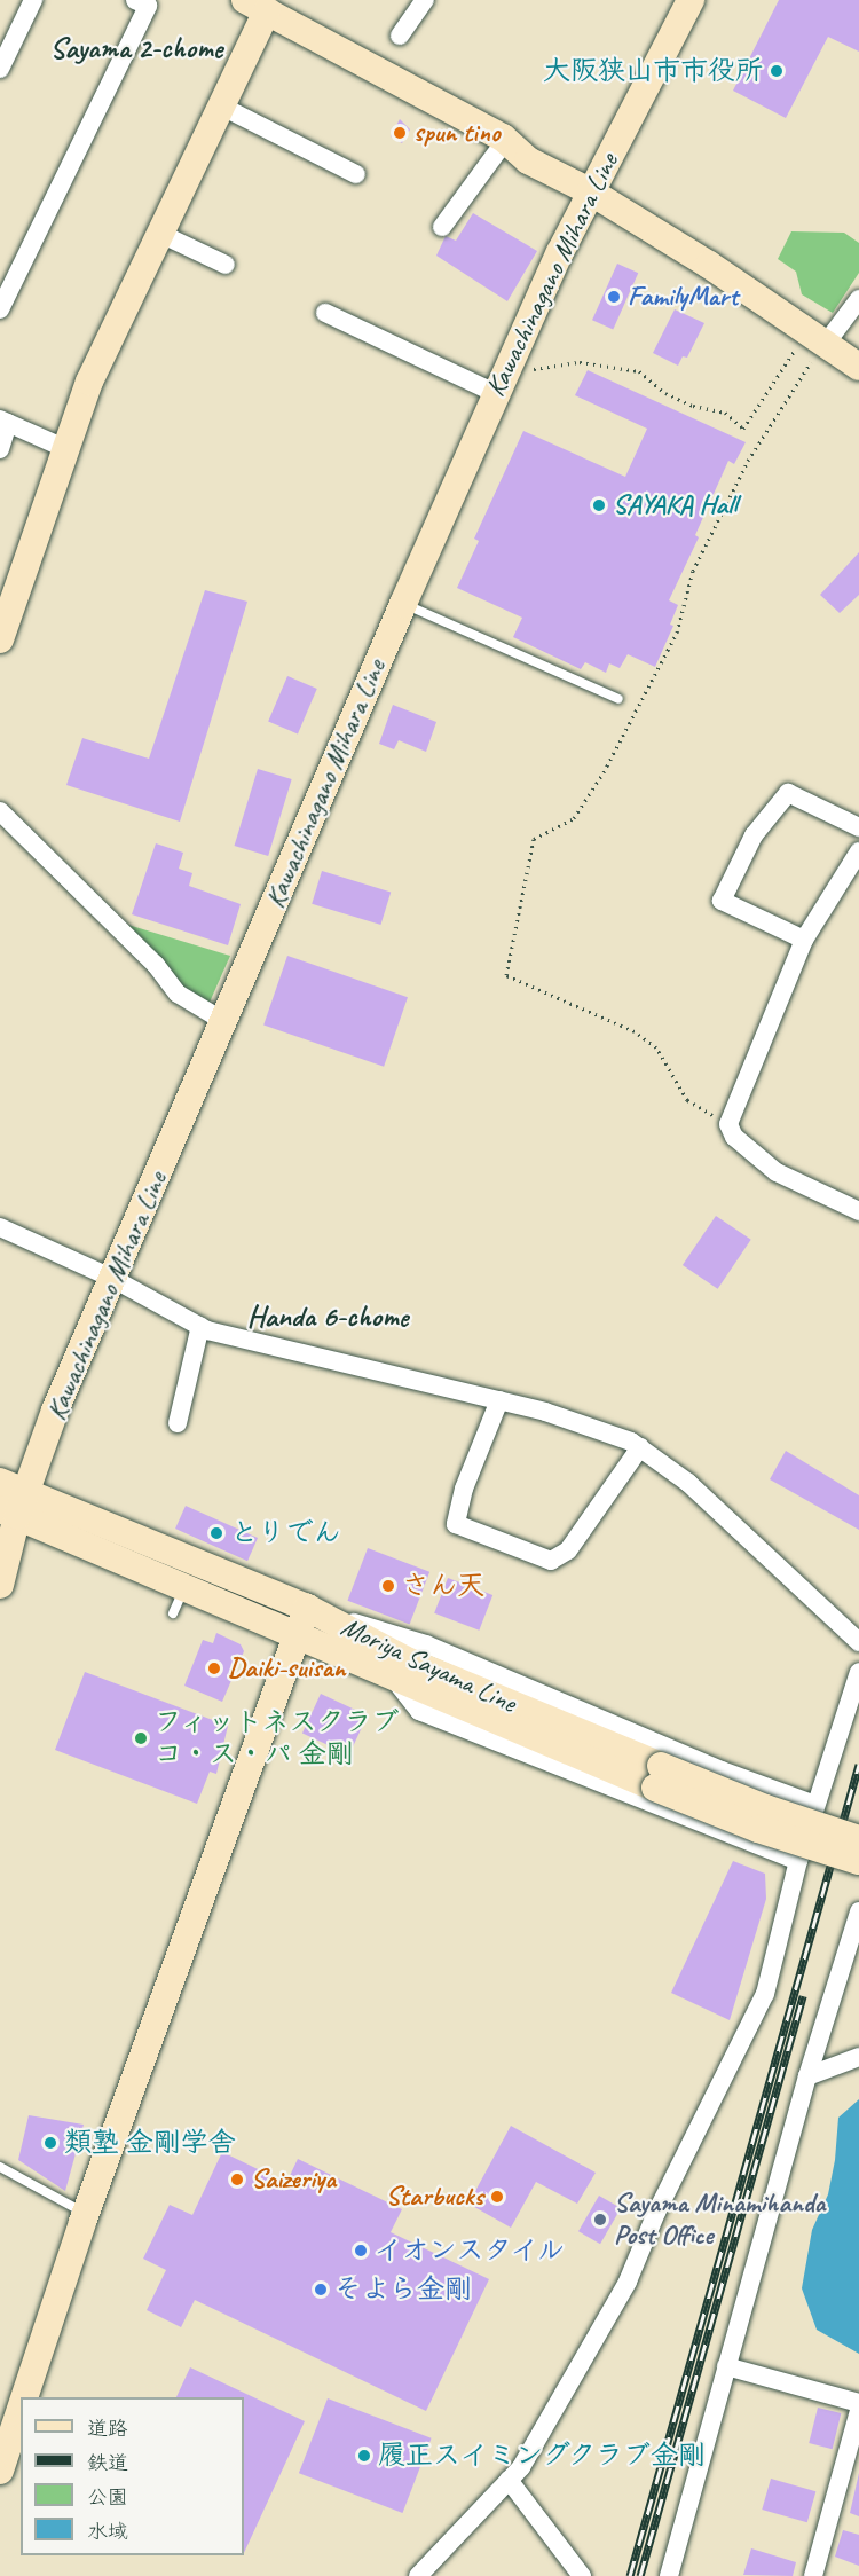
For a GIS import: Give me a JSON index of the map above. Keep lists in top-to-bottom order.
{
  "streets": {
    "main road": ["Kawachinagano Mihara Line", "Moriya Sayama Line"]
  },
  "crossings": [
    ["Kawachinagano Mihara Line", "Moriya Sayama Line"]
  ],
  "districts": ["Sayama 2-chome", "Handa 6-chome"],
  "places": [
    "大阪狭山市市役所",
    "spun tino",
    "FamilyMart",
    "SAYAKA Hall",
    "とりでん",
    "さん天",
    "Daiki-suisan",
    "フィットネスクラブ コ・ス・パ 金剛",
    "類塾 金剛学舎",
    "Saizeriya",
    "Starbucks",
    "Sayama Minamihanda Post Office",
    "イオンスタイル",
    "そよら金剛",
    "履正スイミングクラブ金剛"
  ],
  "legend": [
    "道路",
    "鉄道",
    "公園",
    "水域"
  ]
}
